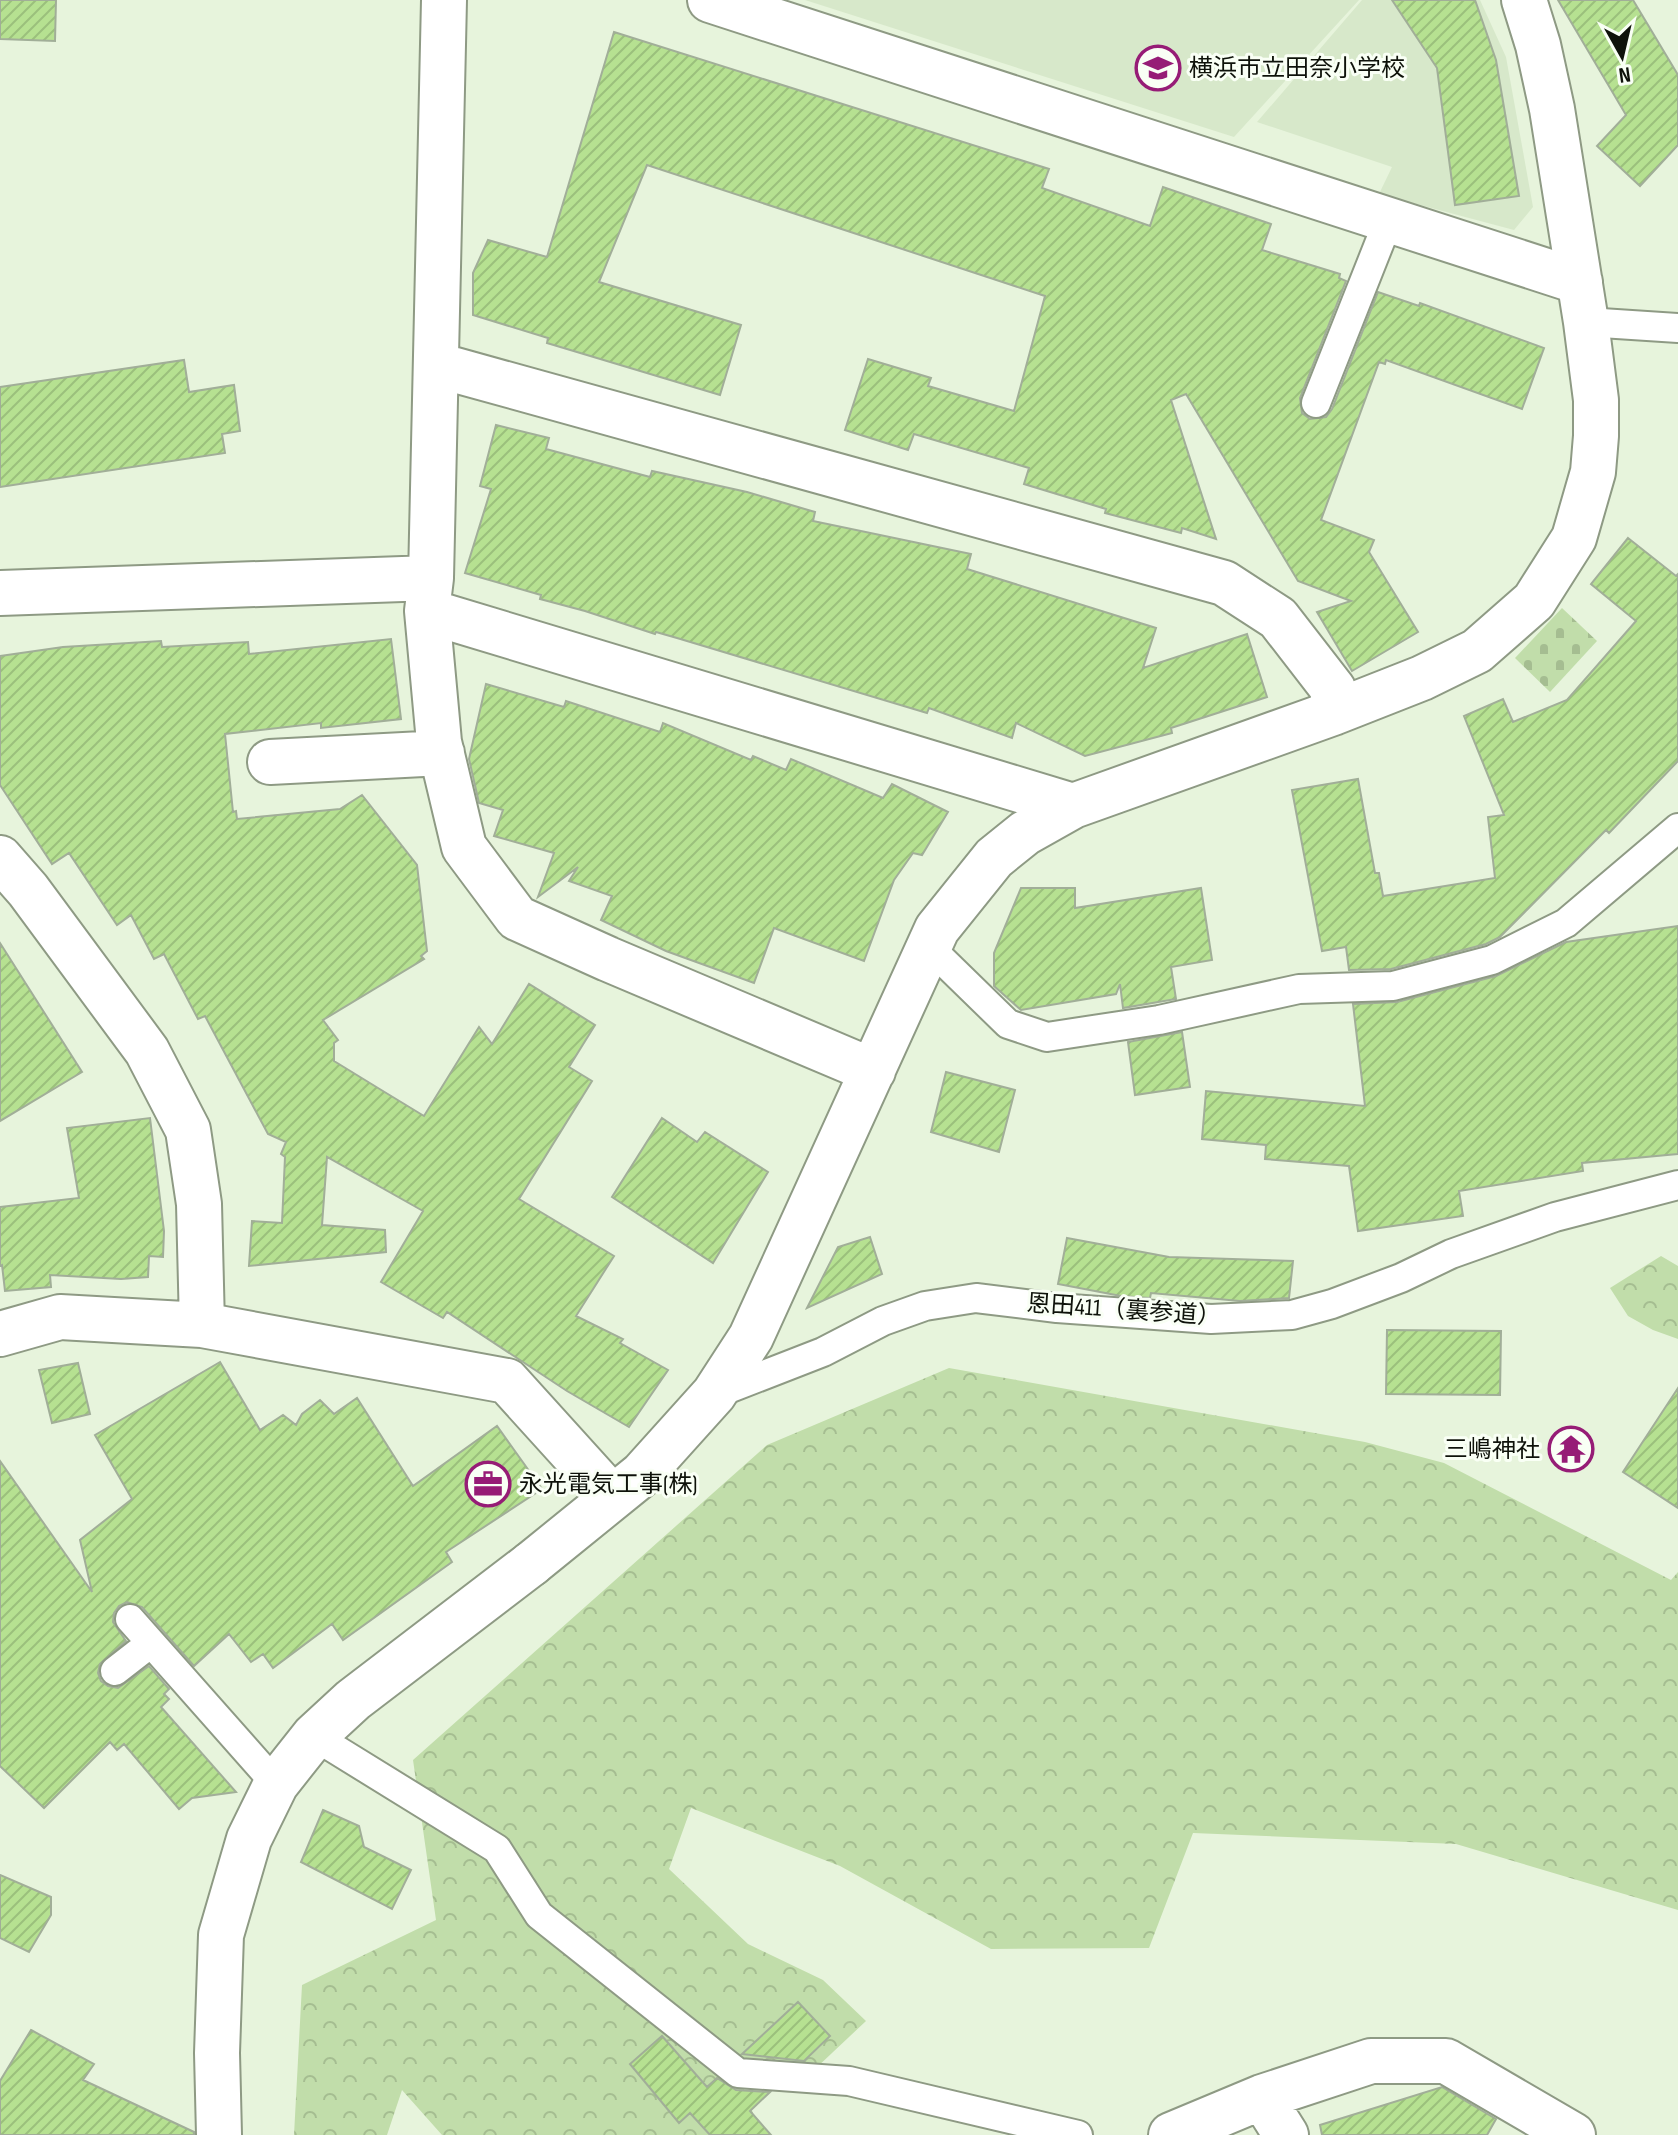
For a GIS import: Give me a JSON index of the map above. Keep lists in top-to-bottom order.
{
  "streets": {
    "lane": ["恩田411（裏参道）"]
  },
  "places": {
    "school or university": ["横浜市立田奈小学校"],
    "temple": ["三嶋神社"],
    "office": ["永光電気工事(株)"]
  },
  "north": "bottom"
}
